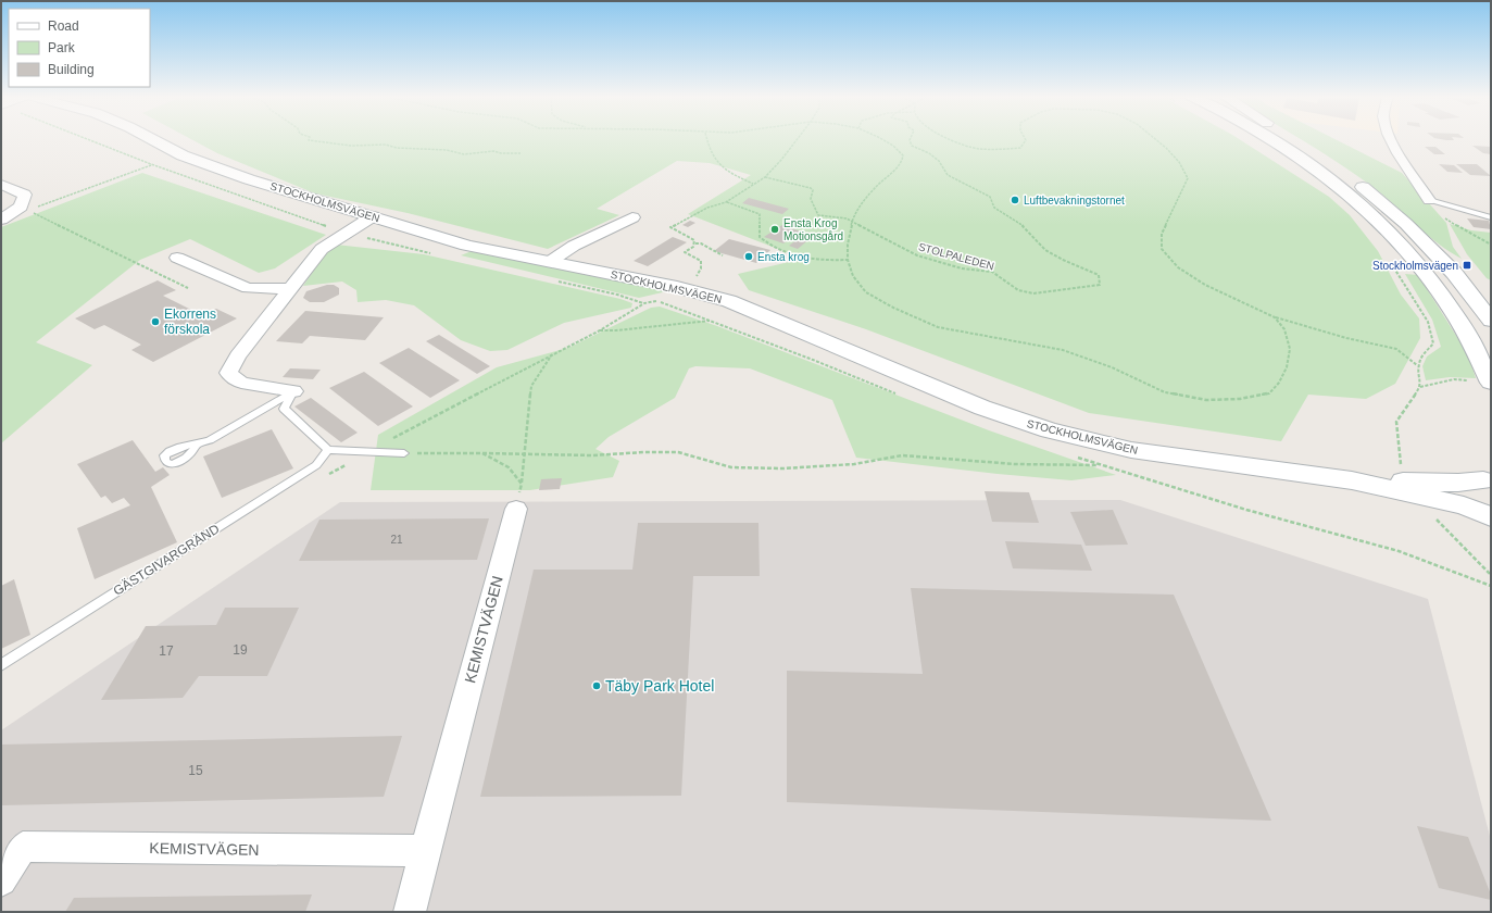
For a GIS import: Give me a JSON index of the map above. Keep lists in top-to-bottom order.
{
  "streets": {
    "main road": ["STOCKHOLMSVÄGEN"],
    "street": ["KEMISTVÄGEN"],
    "lane": ["GÄSTGIVARGRÄND"],
    "path": ["STOLPALEDEN"]
  },
  "places": {
    "other": [
      "Luftbevakningstornet",
      "Ensta Krog Motionsgård",
      "Ensta krog",
      "Ekorrens förskola",
      "Täby Park Hotel"
    ],
    "transit": ["Stockholmsvägen"]
  },
  "house_numbers": [
    "21",
    "19",
    "17",
    "15"
  ],
  "legend": ["Road", "Park", "Building"]
}
